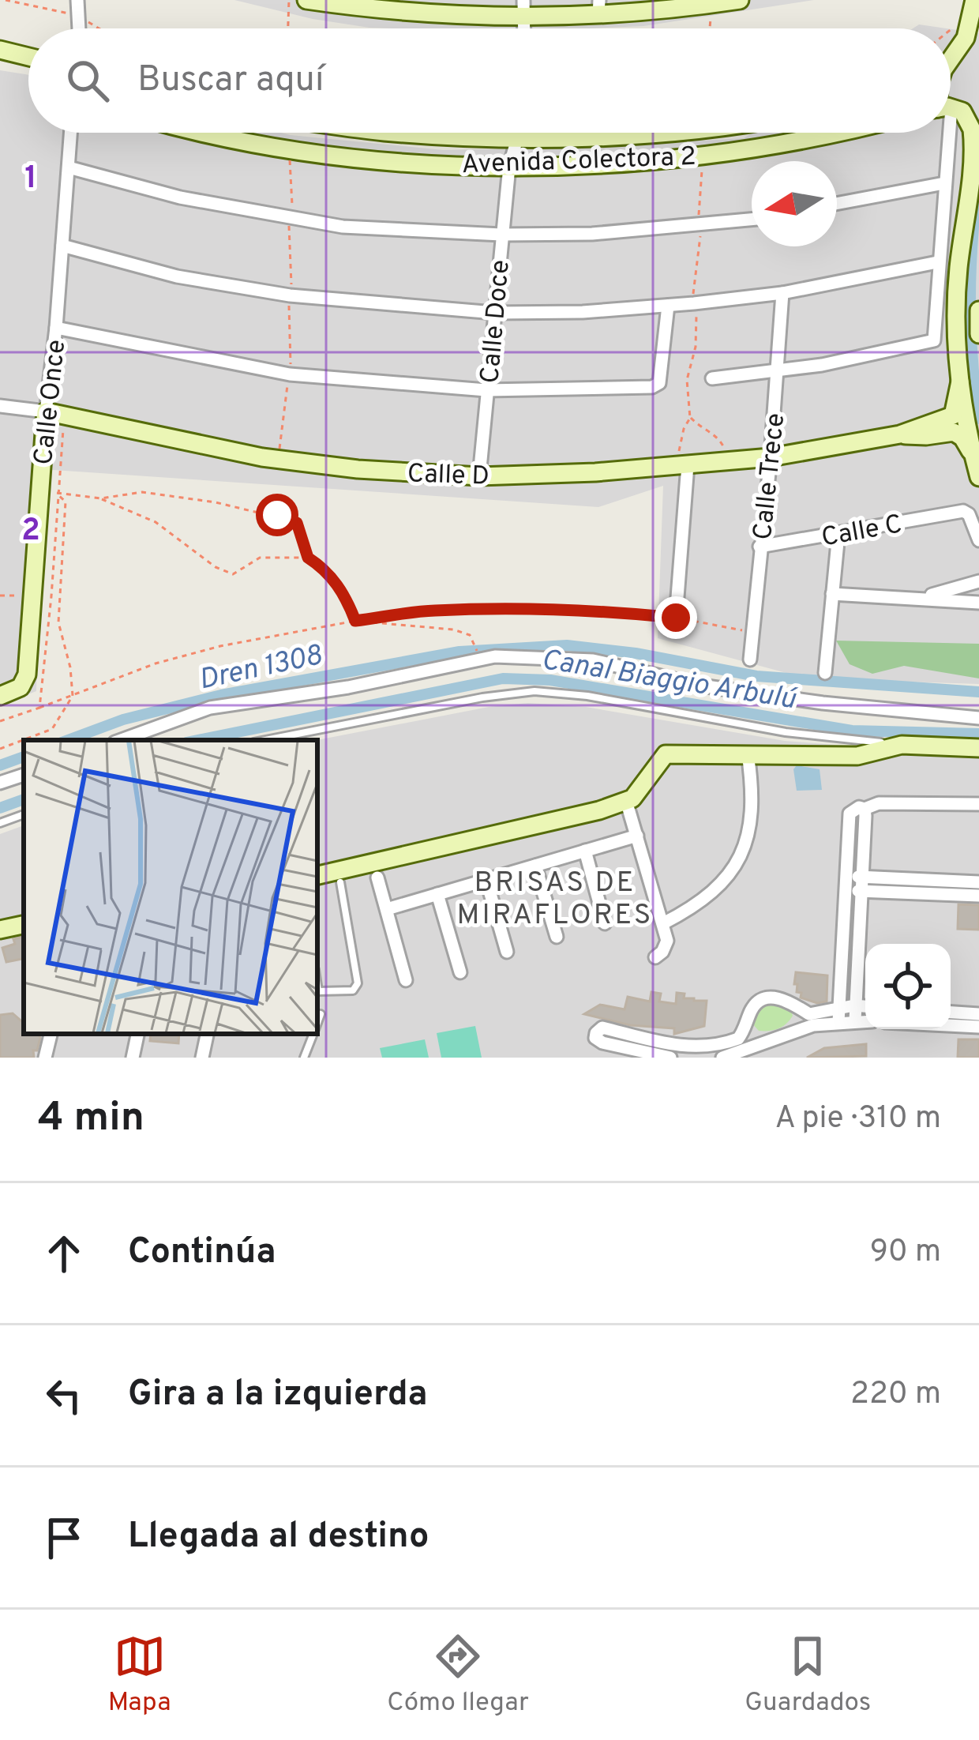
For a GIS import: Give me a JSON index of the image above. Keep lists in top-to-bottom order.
{
  "streets": {
    "street": [
      "Avenida Colectora 2",
      "Calle Doce",
      "Calle Once",
      "Calle D",
      "Calle Trece",
      "Calle C"
    ]
  },
  "crossings": [
    ["Avenida Colectora 2", "Calle Doce"],
    ["Calle Doce", "Calle D"],
    ["Calle Once", "Calle D"],
    ["Calle D", "Calle Trece"],
    ["Calle Trece", "Calle C"]
  ],
  "districts": ["BRISAS DE MIRAFLORES"],
  "water": ["Dren 1308", "Canal Biaggio Arbulú"],
  "north": "left",
  "page": {
    "search": "Buscar aquí",
    "heading": ["4 min", "A pie · 310 m"],
    "list": [
      ["Continúa", "90 m"],
      ["Gira a la izquierda", "220 m"],
      "Llegada al destino"
    ],
    "nav": ["Mapa", "Cómo llegar", "Guardados"]
  },
  "grid": {
    "rows": ["1", "2"]
  }
}
